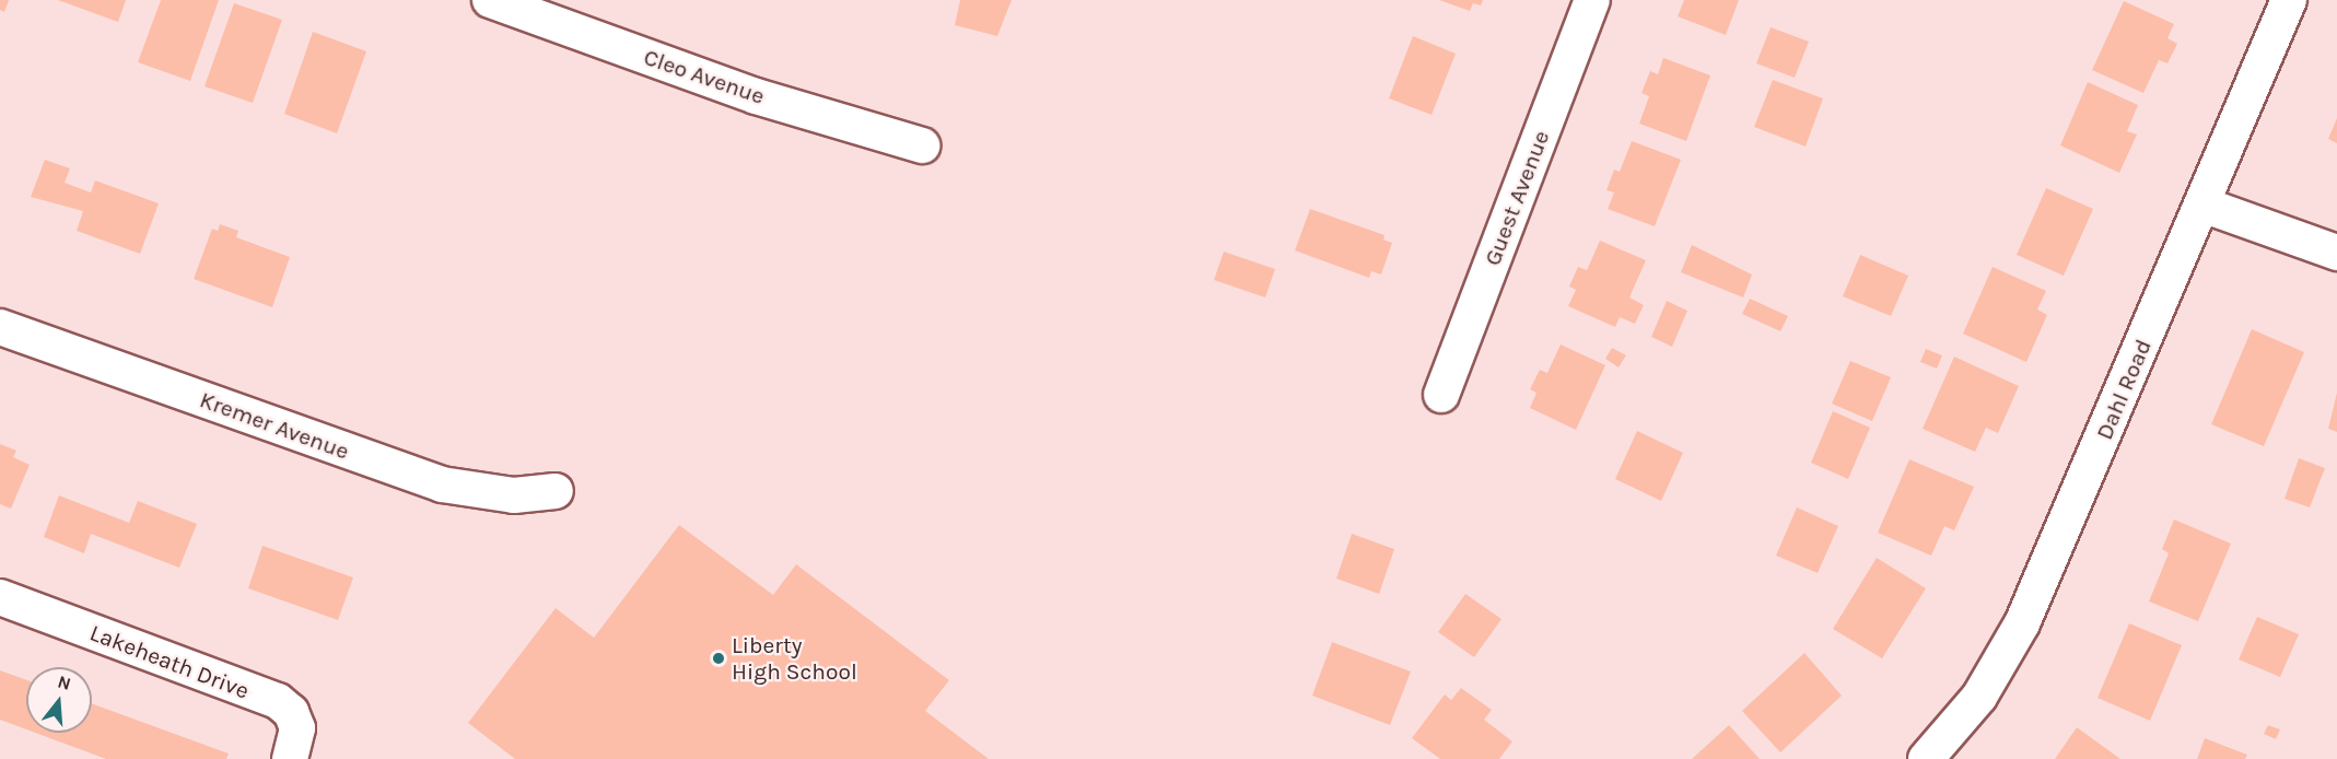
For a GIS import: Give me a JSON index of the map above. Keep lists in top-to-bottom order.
{
  "streets": {
    "street": [
      "Cleo Avenue",
      "Guest Avenue",
      "Dahl Road",
      "Kremer Avenue",
      "Lakeheath Drive"
    ]
  },
  "places": ["Liberty High School"],
  "north": "top"
}
